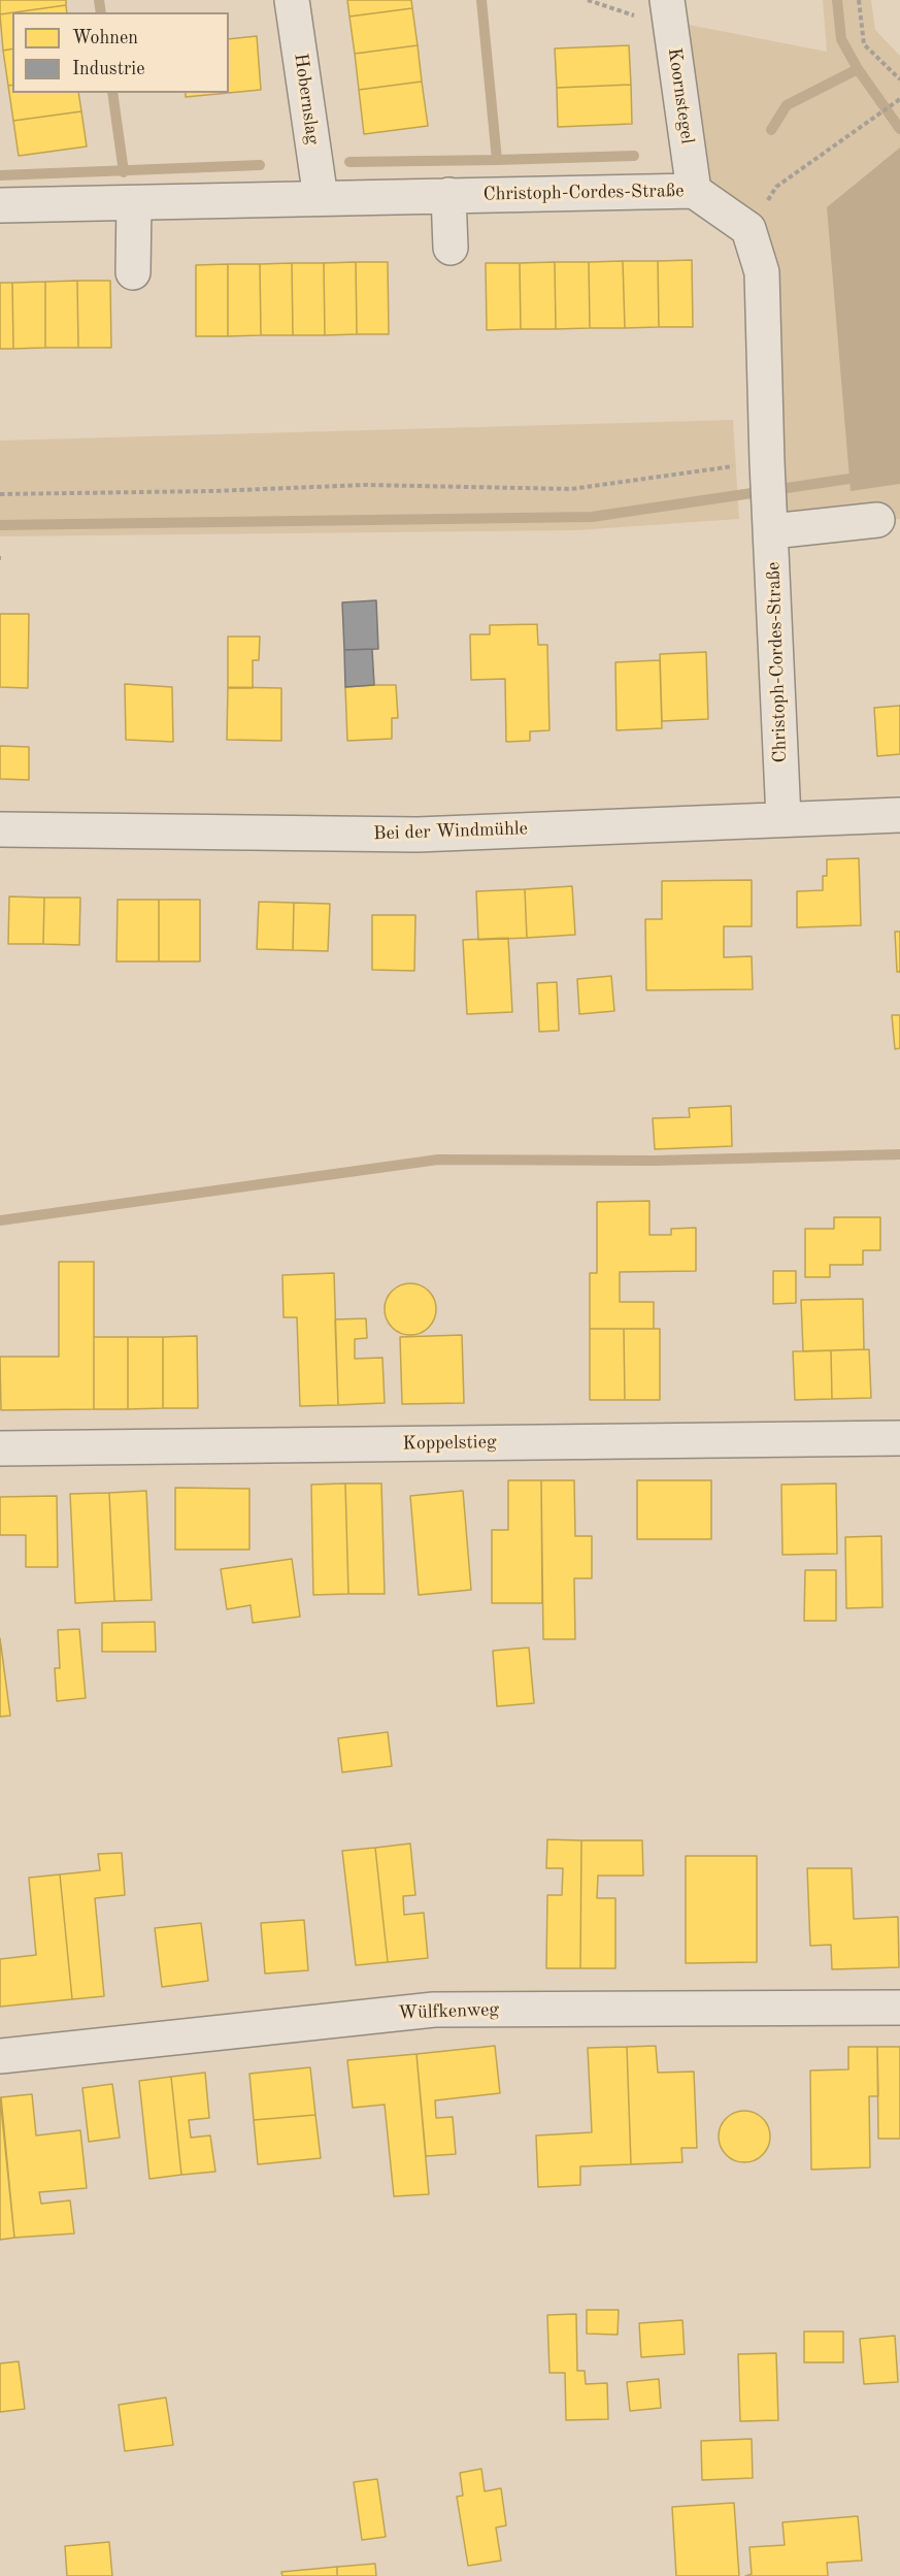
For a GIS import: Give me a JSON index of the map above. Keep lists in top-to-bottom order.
{
  "streets": {
    "street": [
      "Koornstegel",
      "Hobernslag",
      "Christoph-Cordes-Straße",
      "Bei der Windmühle",
      "Koppelstieg",
      "Wülfkenweg"
    ]
  },
  "crossings": [
    ["Koornstegel", "Christoph-Cordes-Straße"],
    ["Hobernslag", "Christoph-Cordes-Straße"],
    ["Christoph-Cordes-Straße", "Bei der Windmühle"]
  ],
  "legend": ["Wohnen", "Industrie"]
}
